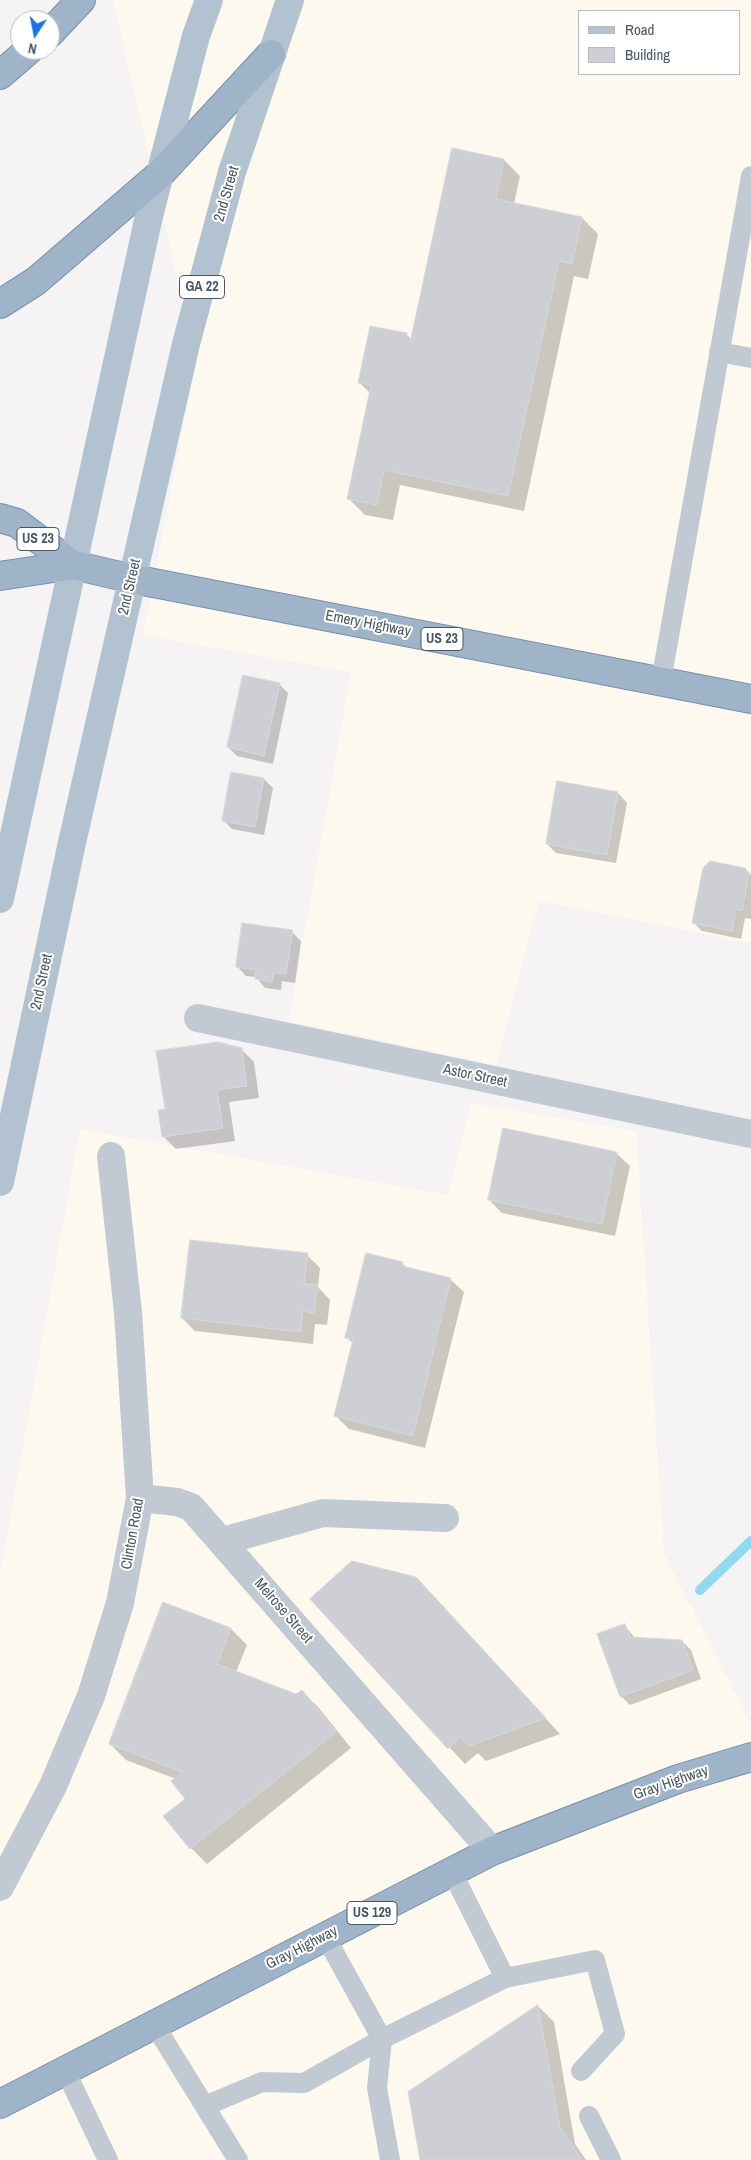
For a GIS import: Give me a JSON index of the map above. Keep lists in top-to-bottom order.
{
  "streets": {
    "highway": [
      "US 23",
      "Emery Highway",
      "Gray Highway",
      "US 129"
    ],
    "main road": ["2nd Street", "GA 22"],
    "street": ["Astor Street", "Clinton Road", "Melrose Street"]
  },
  "crossings": [
    ["2nd Street", "Emery Highway"],
    ["Clinton Road", "Melrose Street"],
    ["Melrose Street", "Gray Highway"]
  ],
  "legend": ["Road", "Building"],
  "north": "bottom"
}
